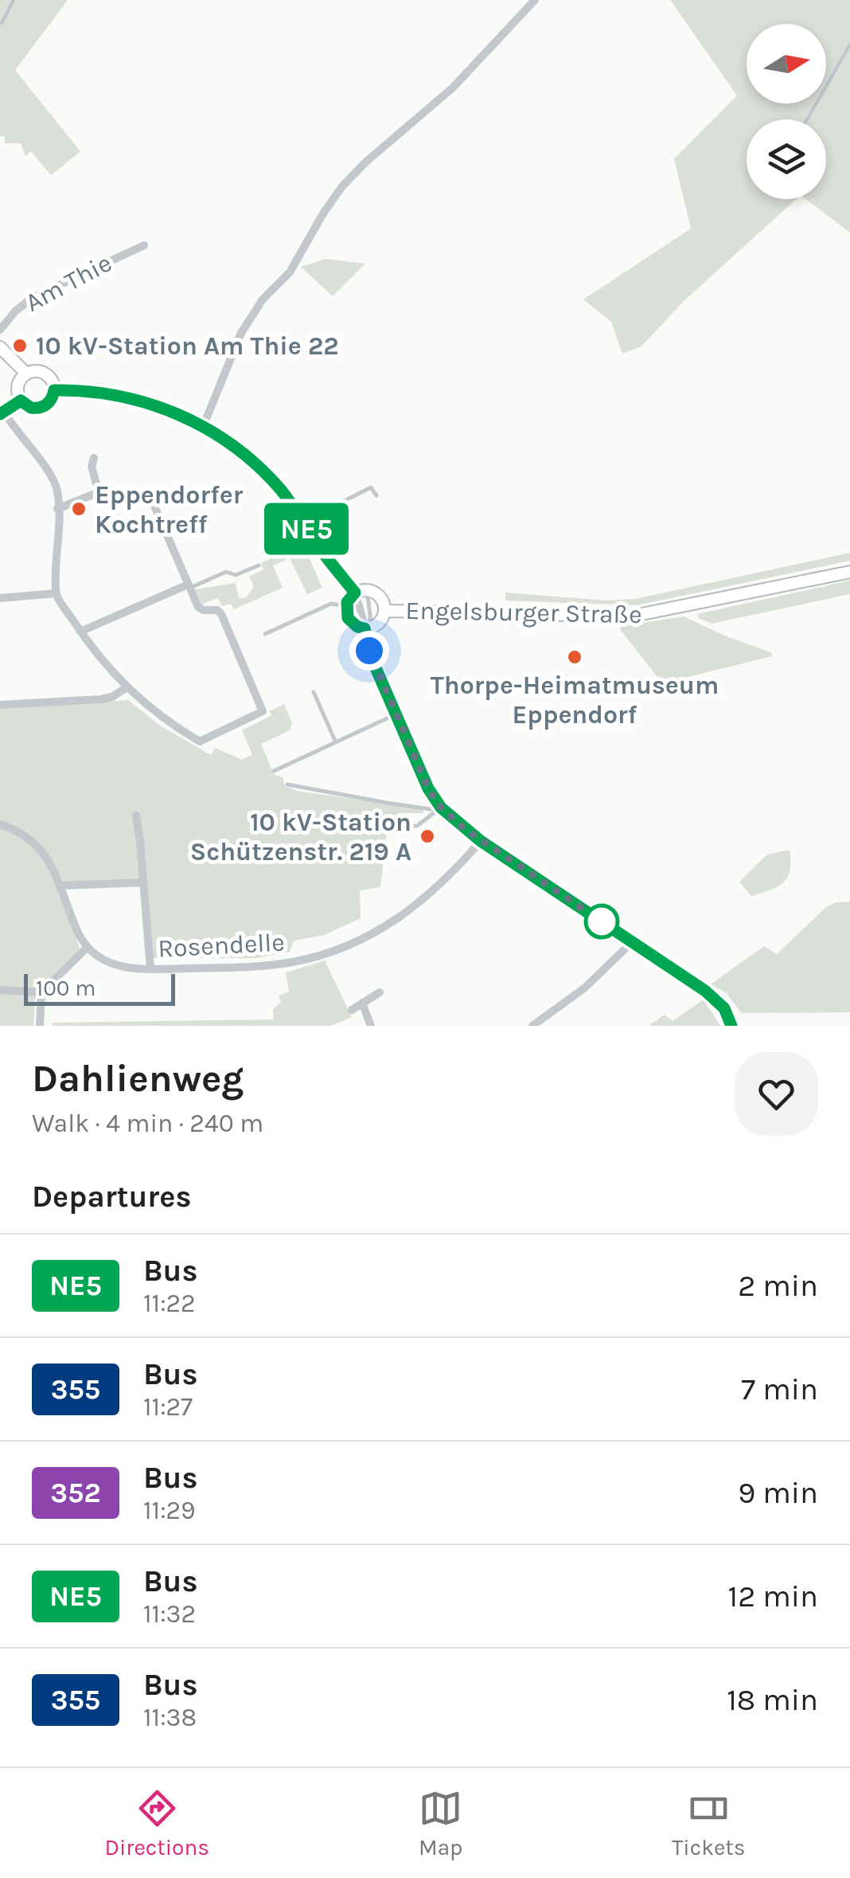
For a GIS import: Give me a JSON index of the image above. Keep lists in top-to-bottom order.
{
  "streets": {
    "street": ["Am Thie", "Engelsburger Straße", "Rosendelle"]
  },
  "places": [
    "10 kV-Station Am Thie 22",
    "Eppendorfer Kochtreff",
    "Thorpe-Heimatmuseum Eppendorf",
    "10 kV-Station Schützenstr. 219 A"
  ],
  "lines": ["bus line NE5"],
  "scale_bar": "100 m",
  "north": "right",
  "page": {
    "on_map": "NE5",
    "scale": "100 m",
    "heading": [
      ["Dahlienweg", "Walk · 4 min · 240 m"],
      "Departures"
    ],
    "list": [
      {
        "mark": "NE5",
        "name": "Bus",
        "note": "11:22",
        "value": "2 min"
      },
      {
        "mark": "355",
        "name": "Bus",
        "note": "11:27",
        "value": "7 min"
      },
      {
        "mark": "352",
        "name": "Bus",
        "note": "11:29",
        "value": "9 min"
      },
      {
        "mark": "NE5",
        "name": "Bus",
        "note": "11:32",
        "value": "12 min"
      },
      {
        "mark": "355",
        "name": "Bus",
        "note": "11:38",
        "value": "18 min"
      }
    ],
    "tabs": ["Directions", "Map", "Tickets"]
  }
}
